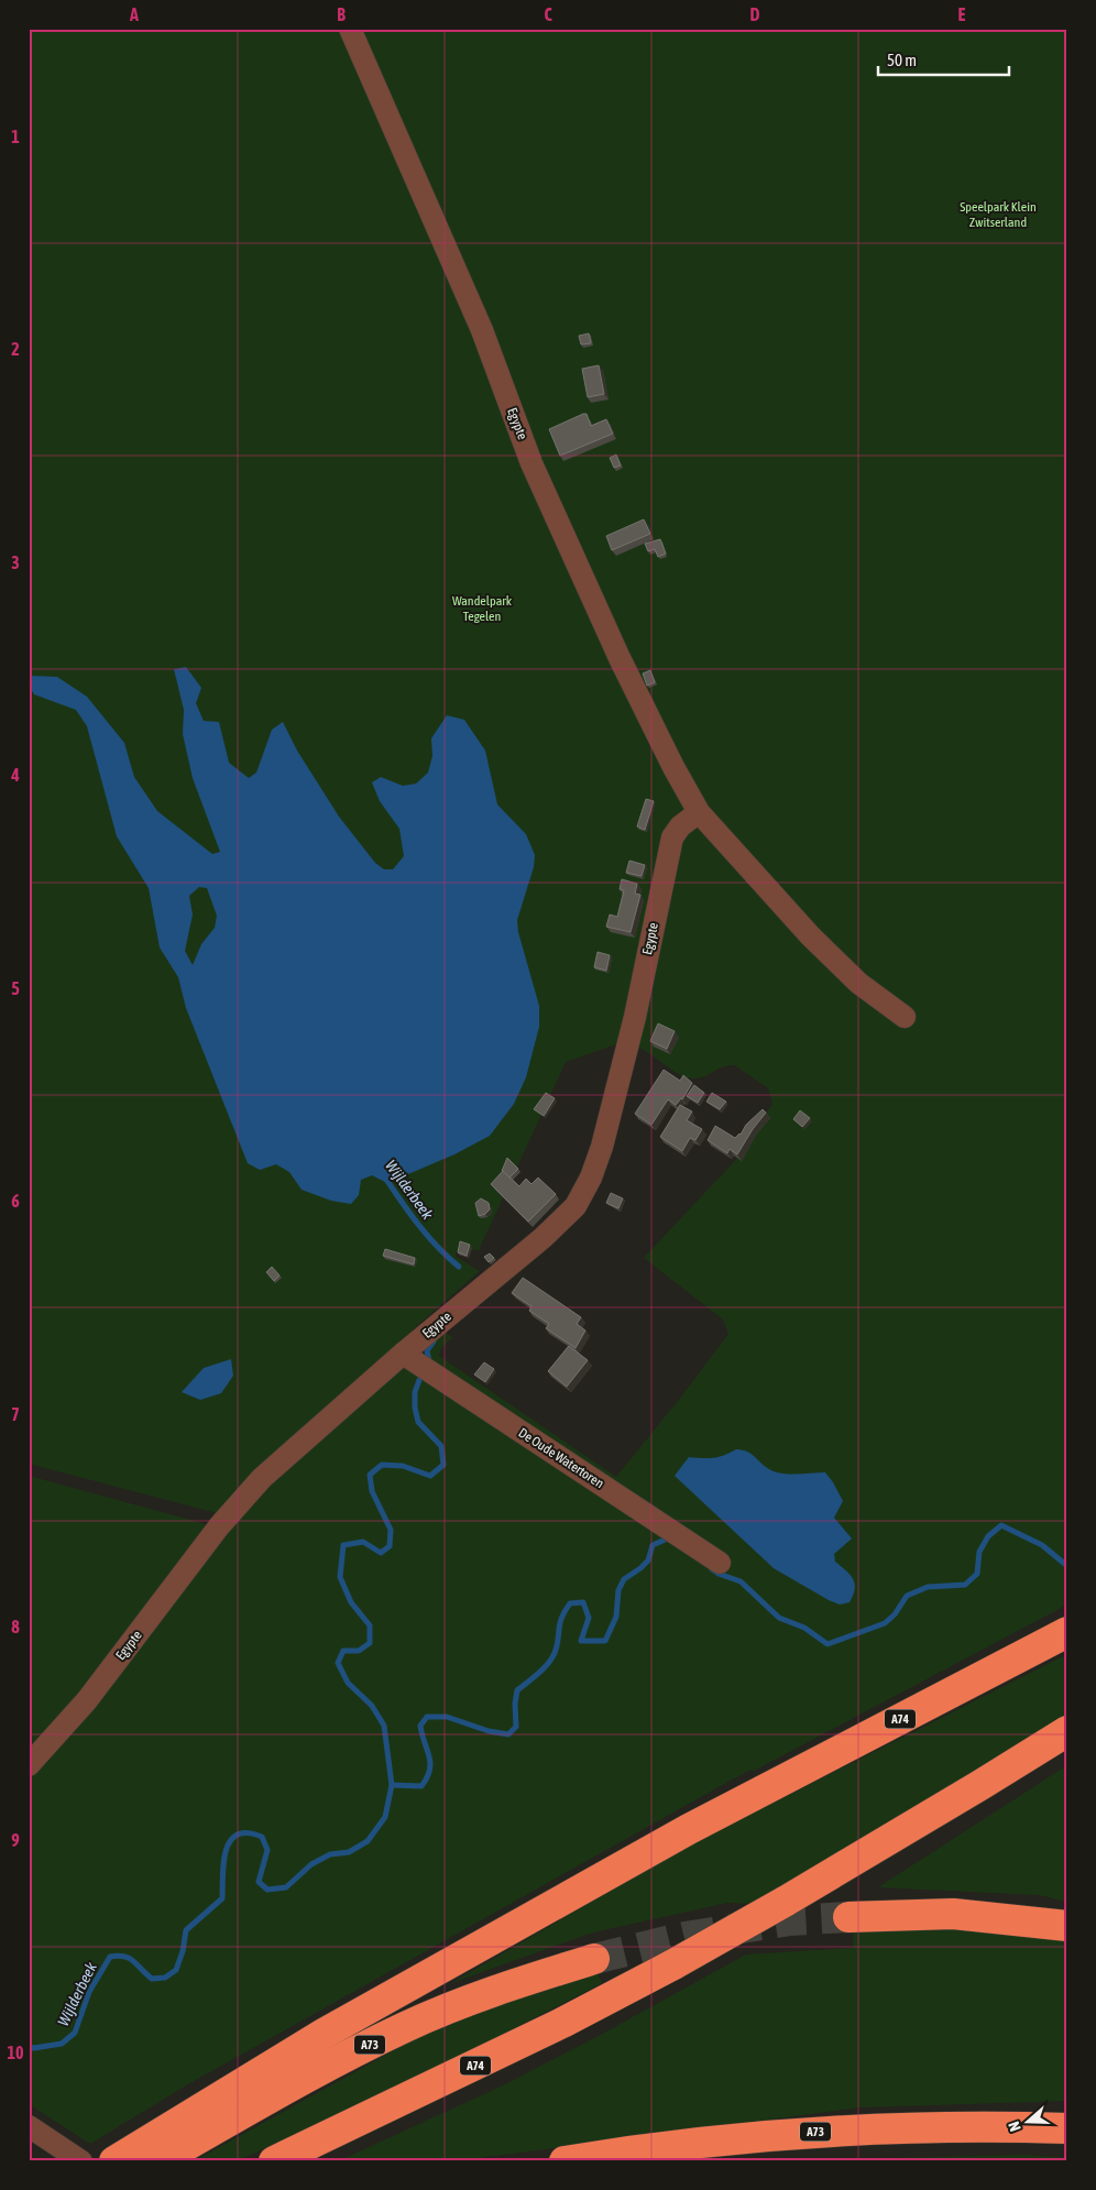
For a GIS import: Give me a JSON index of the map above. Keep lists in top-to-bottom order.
{
  "streets": {
    "highway": ["A74", "A73"],
    "street": ["Egypte", "De Oude Watertoren"]
  },
  "crossings": [
    ["Egypte", "De Oude Watertoren"]
  ],
  "water": ["Wijlderbeek"],
  "parks": ["Speelpark Klein Zwitserland", "Wandelpark Tegelen"],
  "scale_bar": "50 m",
  "north": "left",
  "grid": {
    "columns": [
      "A",
      "B",
      "C",
      "D",
      "E"
    ],
    "rows": [
      "1",
      "2",
      "3",
      "4",
      "5",
      "6",
      "7",
      "8",
      "9",
      "10"
    ]
  }
}
